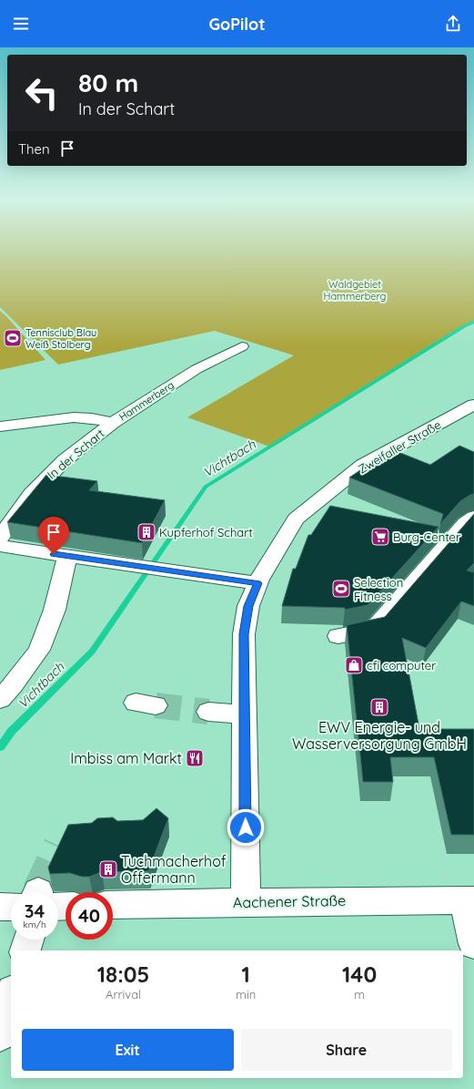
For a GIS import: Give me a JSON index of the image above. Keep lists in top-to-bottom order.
{
  "streets": {
    "street": [
      "Hammerberg",
      "Zweifaller Straße",
      "In der Schart",
      "Aachener Straße"
    ]
  },
  "crossings": [
    ["Hammerberg", "In der Schart"],
    ["Zweifaller Straße", "Aachener Straße"]
  ],
  "water": ["Vichtbach"],
  "parks": ["Waldgebiet Hammerberg"],
  "places": {
    "sports": ["Tennisclub Blau Weiß Stolberg", "Selection Fitness"],
    "building": ["Kupferhof Schart", "EWV Energie- und Wasserversorgung GmbH", "Tuchmacherhof Offermann"],
    "supermarket": ["Burg-Center"],
    "shop": ["cfi computer"],
    "restaurant": ["Imbiss am Markt"]
  },
  "page": {
    "header": "GoPilot",
    "turn": ["80 m", "In der Schart"],
    "then": "Then",
    "speed": "34 km/h",
    "limit": "40",
    "eta": [
      "18:05",
      "Arrival",
      "1",
      "min",
      "140",
      "m"
    ],
    "buttons": ["Exit", "Share"]
  }
}
